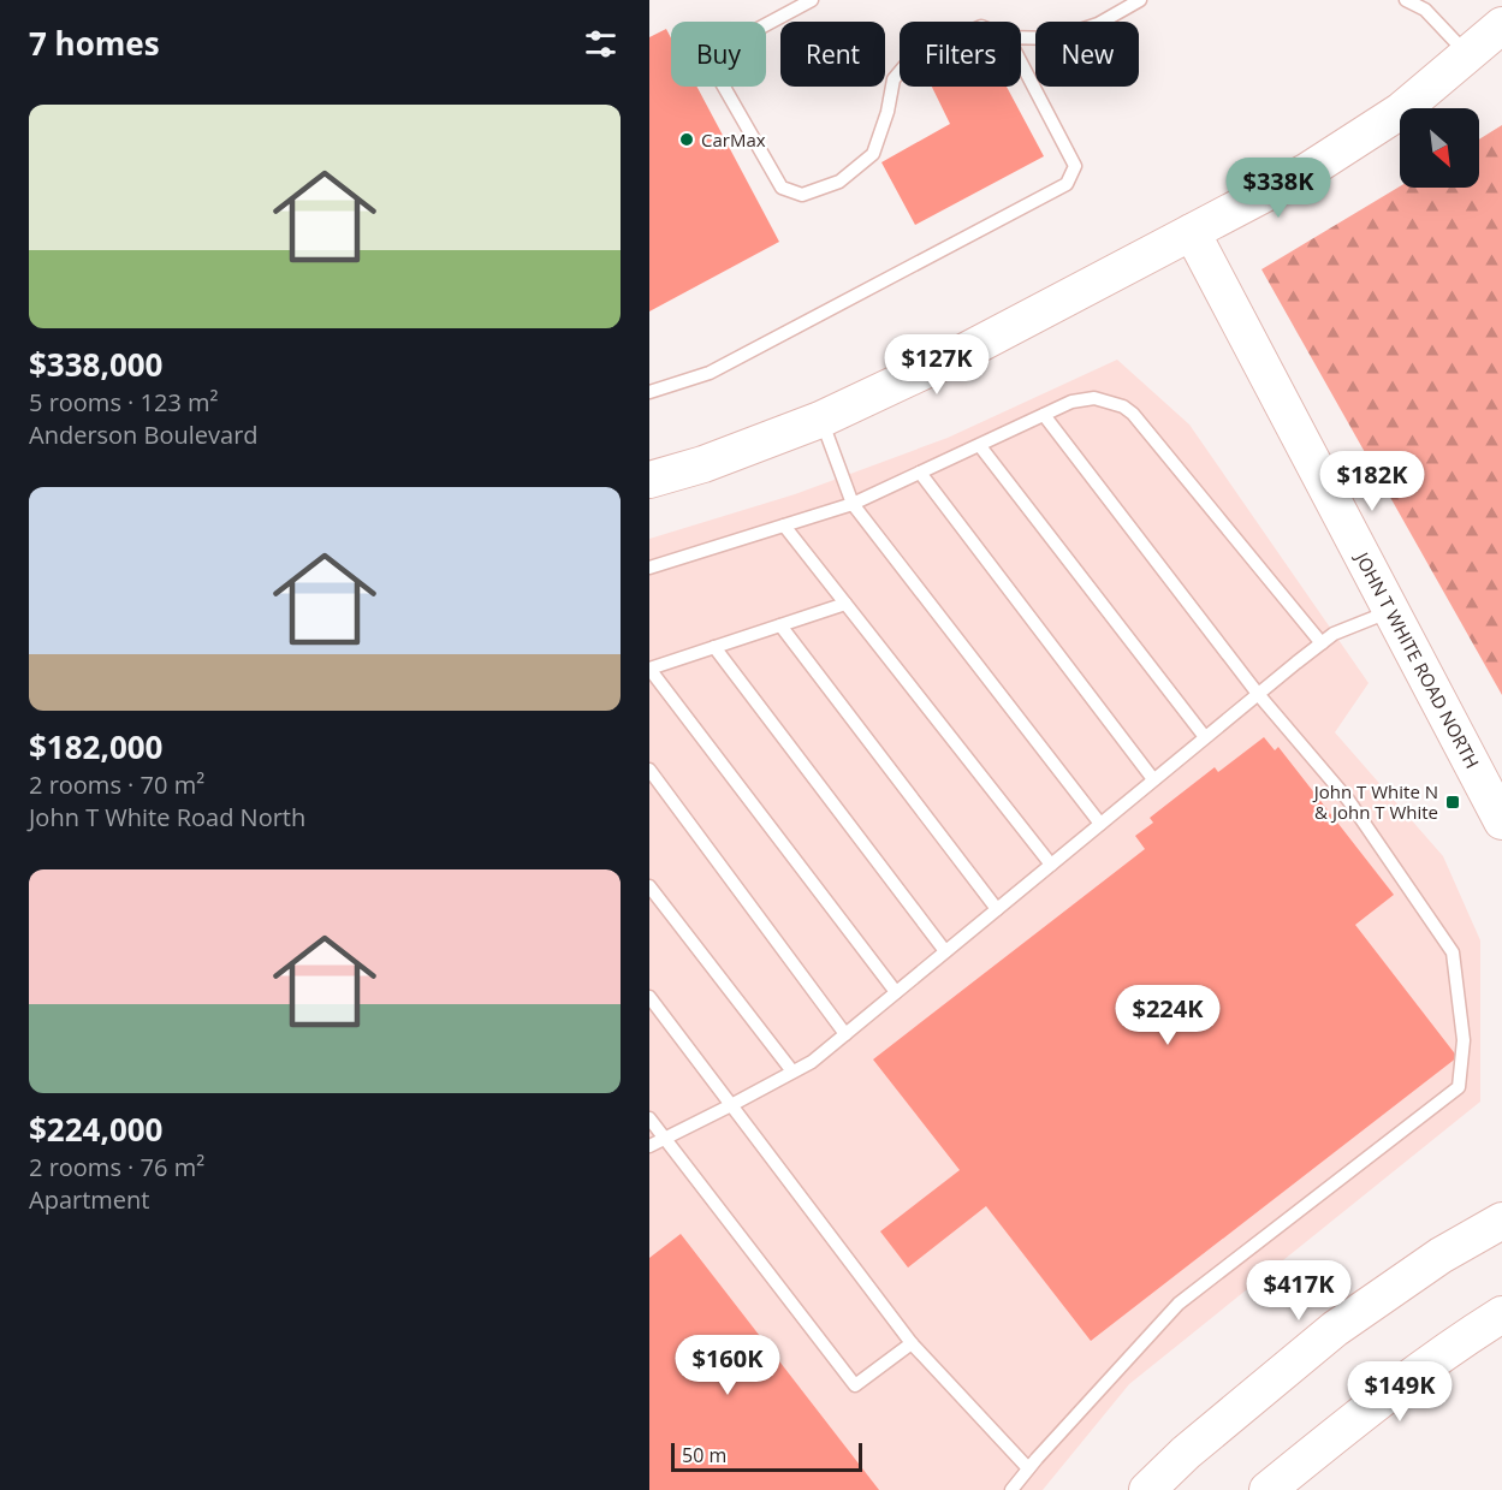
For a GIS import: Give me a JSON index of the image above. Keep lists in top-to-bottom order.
{
  "streets": {
    "street": ["JOHN T WHITE ROAD NORTH"]
  },
  "places": {
    "other": ["CarMax"],
    "transit": ["John T White N & John T White"]
  },
  "scale_bar": "50 m",
  "north": "bottom right",
  "page": {
    "heading": "7 homes",
    "chip": [
      "Buy",
      "Rent",
      "Filters",
      "New"
    ],
    "list": [
      {
        "name": "$338,000",
        "note": "5 rooms · 123 m² · Anderson Boulevard"
      },
      {
        "name": "$182,000",
        "note": "2 rooms · 70 m² · John T White Road North"
      },
      {
        "name": "$224,000",
        "note": "2 rooms · 76 m² · Apartment"
      }
    ],
    "price": [
      "$338K",
      "$127K",
      "$182K",
      "$224K",
      "$417K",
      "$160K",
      "$149K"
    ],
    "scale": "50 m"
  }
}
